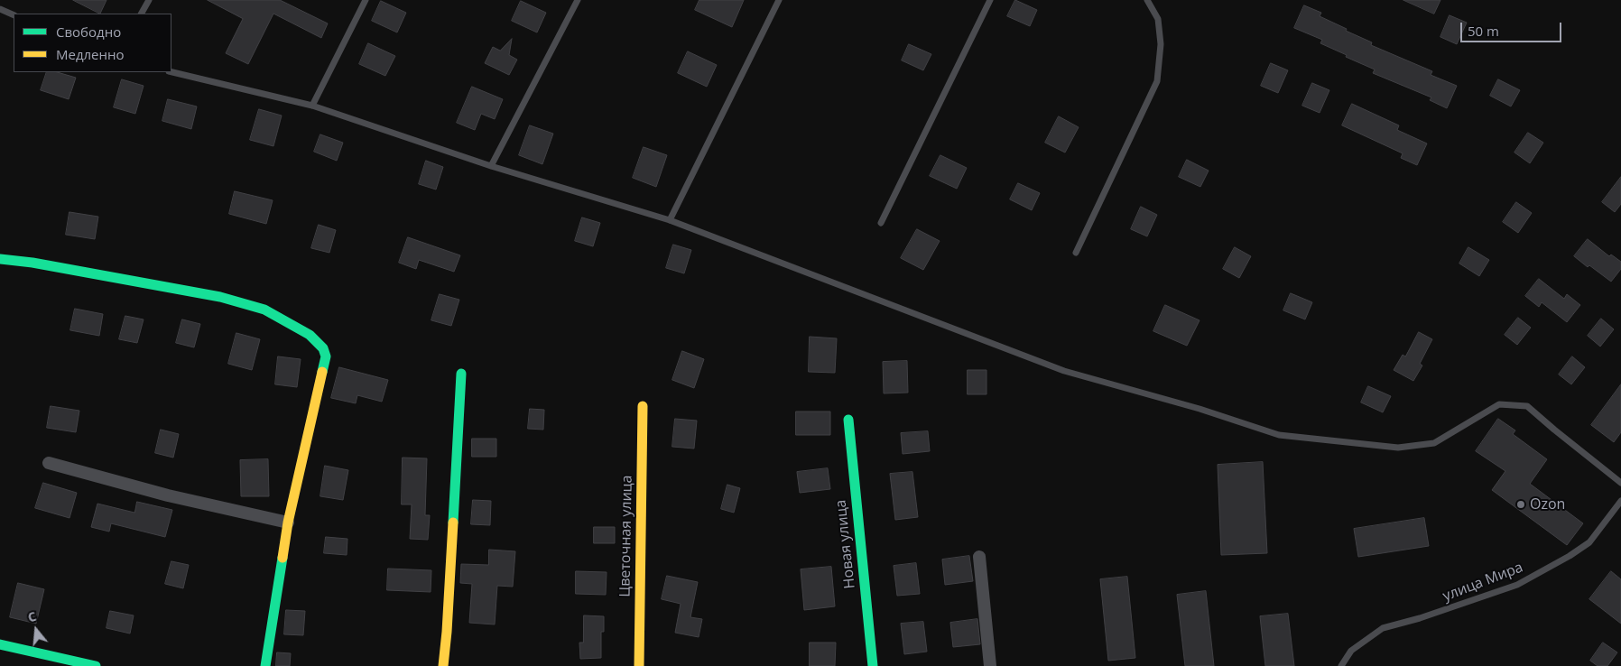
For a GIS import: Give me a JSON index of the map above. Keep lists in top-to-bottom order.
{
  "streets": {
    "street": ["Цветочная улица", "Новая улица"],
    "lane": ["улица Мира"]
  },
  "places": ["Ozon"],
  "legend": ["Свободно", "Медленно"],
  "scale_bar": "50 m",
  "north": "top"
}
